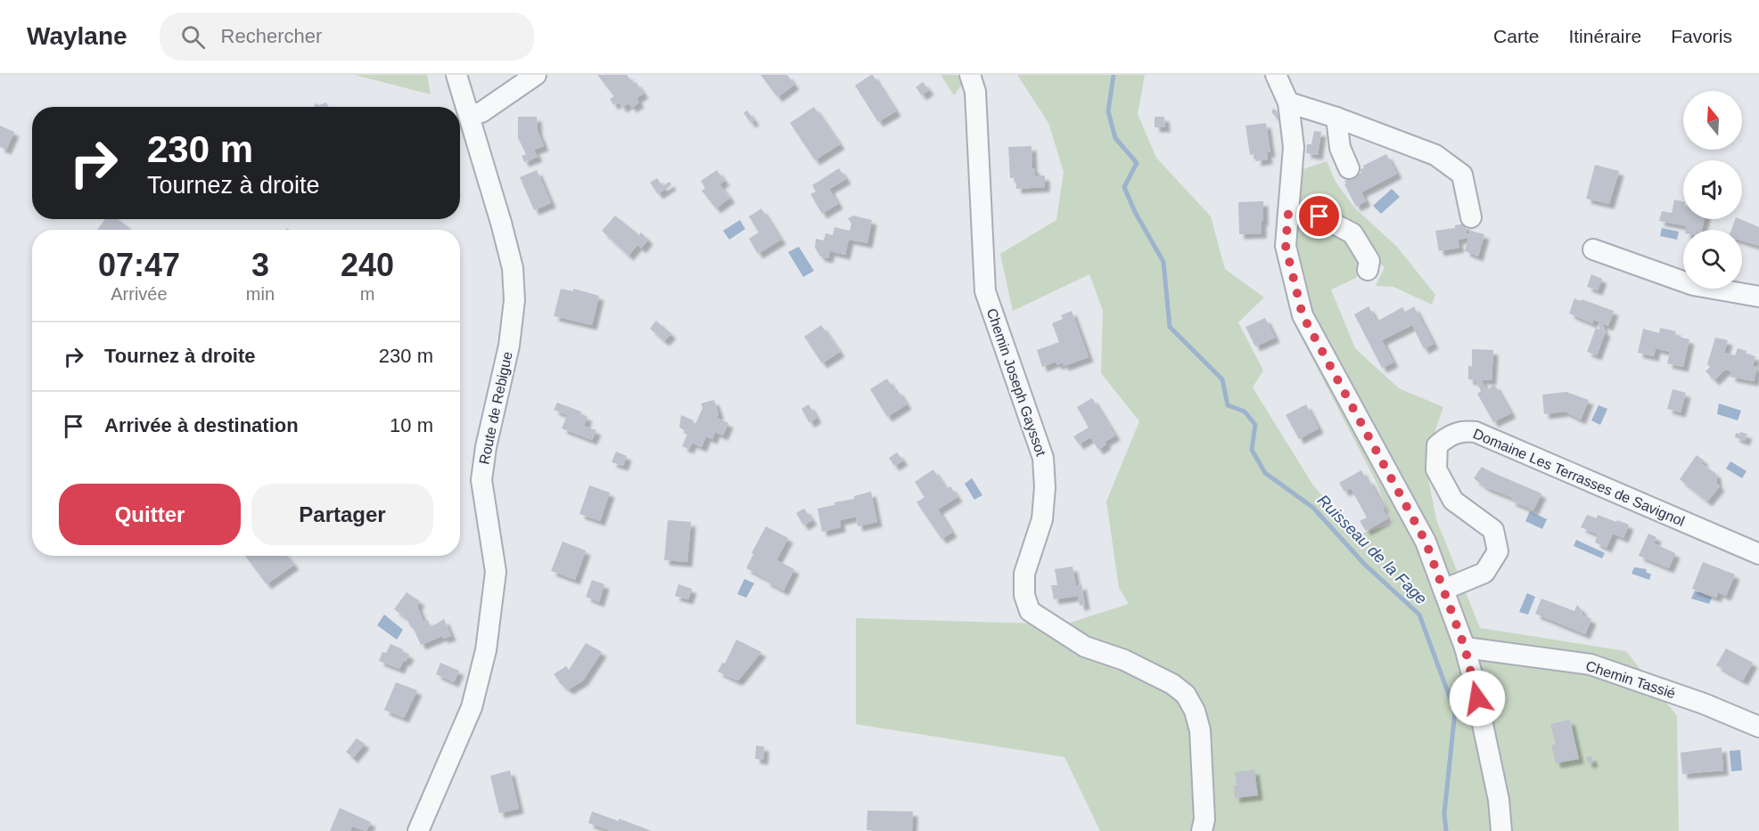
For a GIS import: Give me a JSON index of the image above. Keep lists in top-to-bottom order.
{
  "streets": {
    "street": [
      "Chemin Joseph Gayssot",
      "Route de Rebigue",
      "Domaine Les Terrasses de Savignol",
      "Chemin Tassié"
    ]
  },
  "water": ["Ruisseau de la Fage"],
  "north": "top",
  "page": {
    "header": "Waylane",
    "search": "Rechercher",
    "nav": ["Carte", "Itinéraire", "Favoris"],
    "turn": ["230 m", "Tournez à droite"],
    "eta": [
      "07:47",
      "Arrivée",
      "3",
      "min",
      "240",
      "m"
    ],
    "list": [
      {
        "name": "Tournez à droite",
        "value": "230 m"
      },
      {
        "name": "Arrivée à destination",
        "value": "10 m"
      }
    ],
    "buttons": ["Quitter", "Partager"]
  }
}
